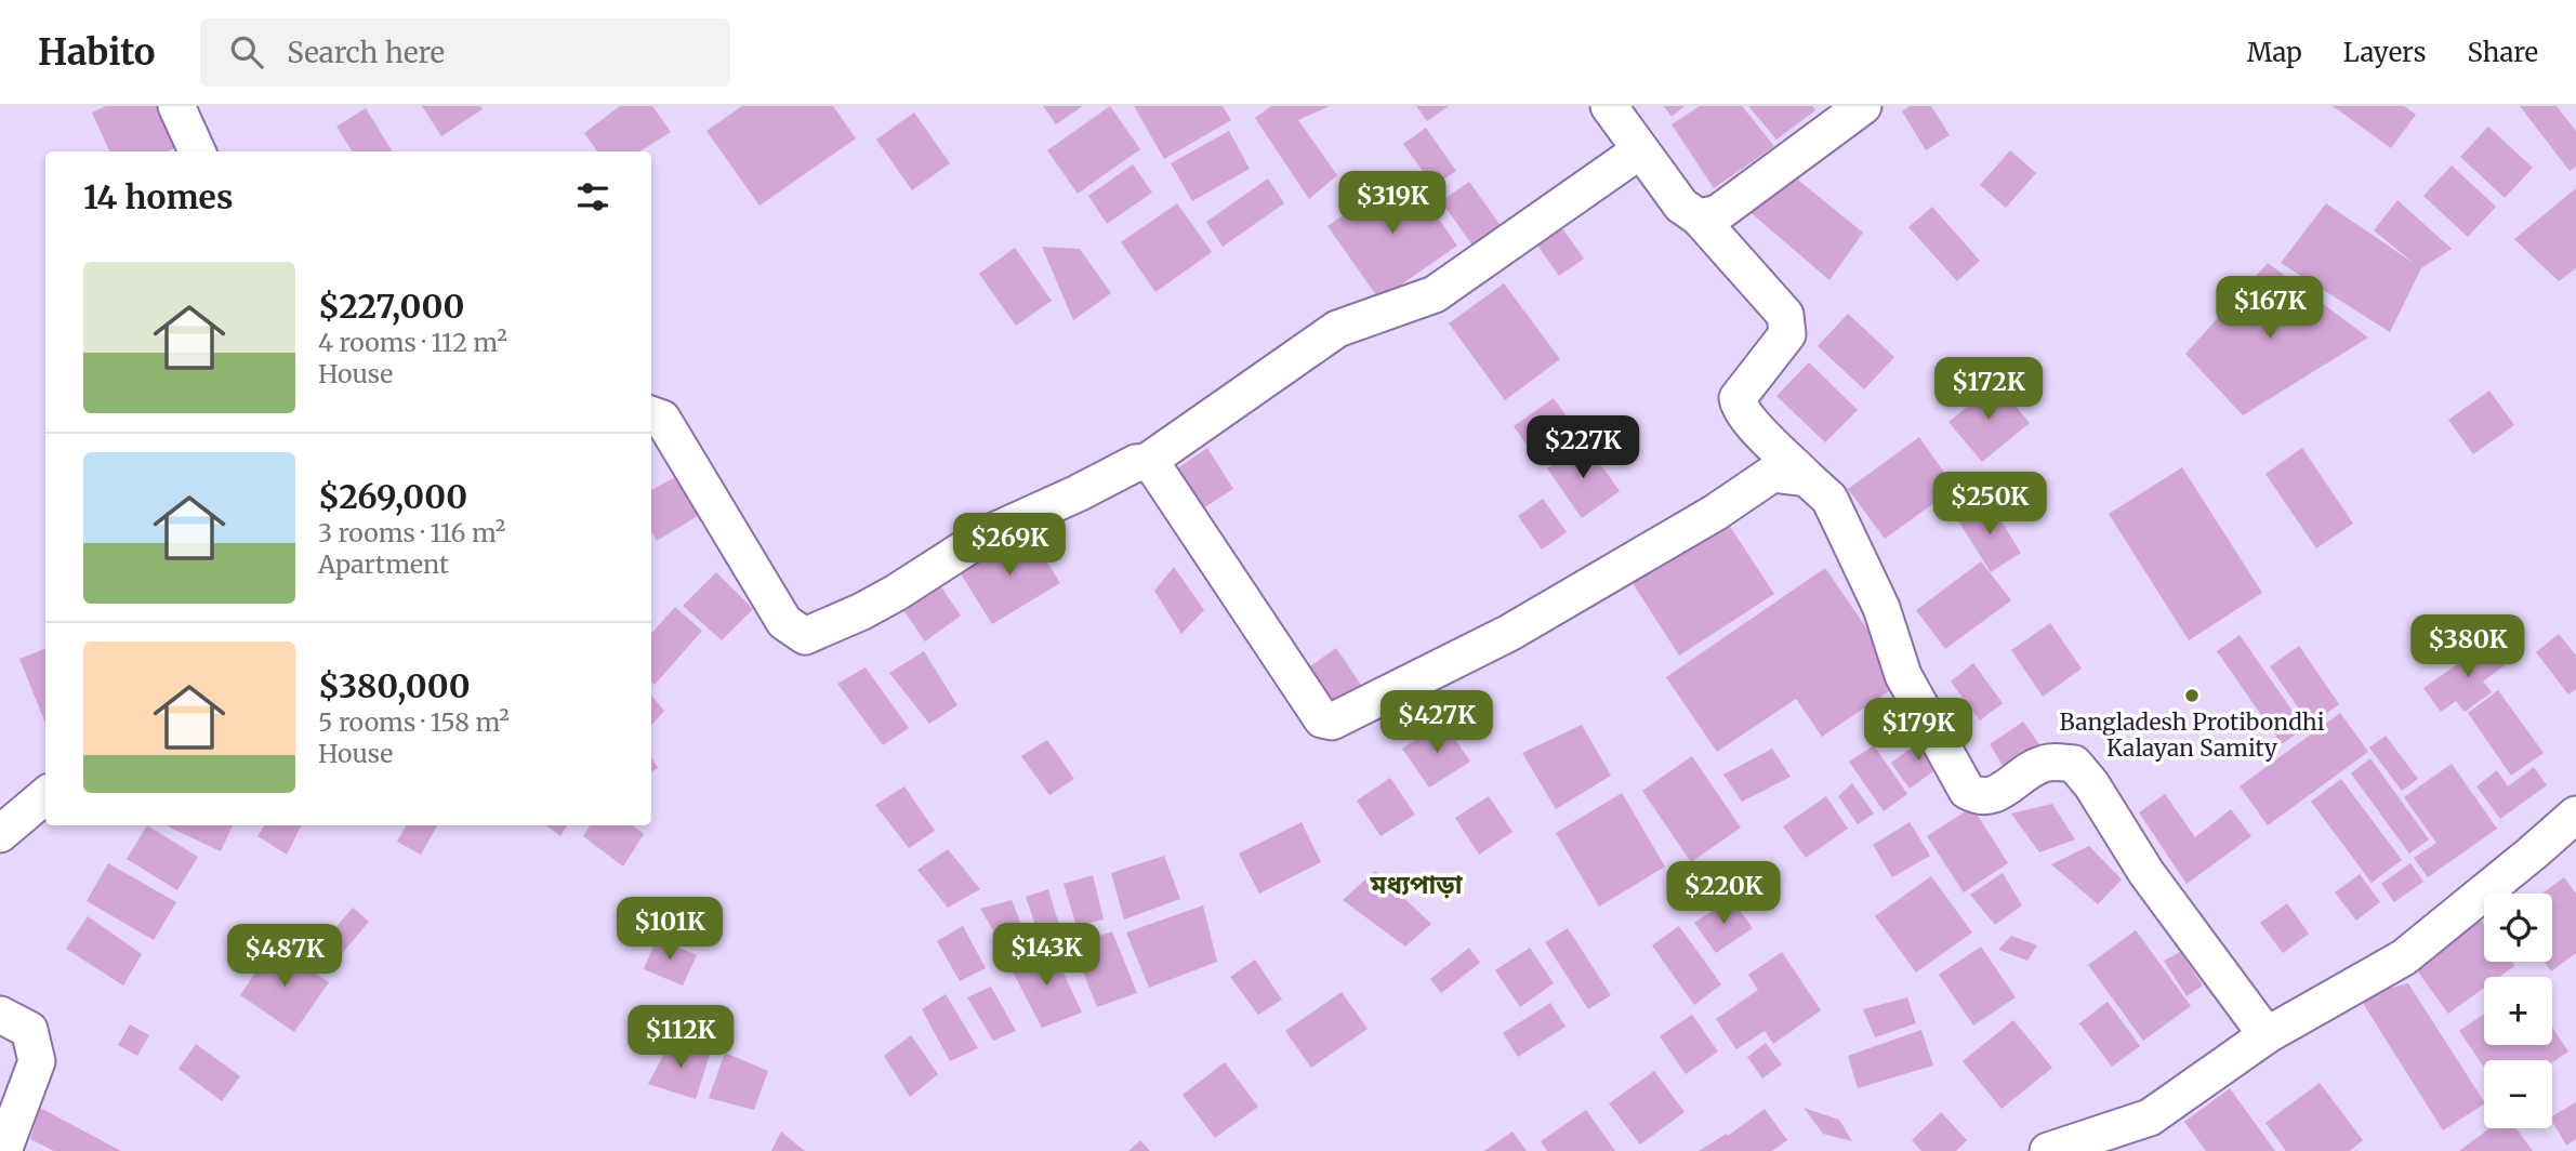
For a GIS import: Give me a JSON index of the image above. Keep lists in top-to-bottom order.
{
  "districts": ["মধ্যপাড়া"],
  "places": ["Bangladesh Protibondhi Kalayan Samity"],
  "page": {
    "header": "Habito",
    "search": "Search here",
    "nav": ["Map", "Layers", "Share"],
    "heading": "14 homes",
    "price": [
      "$319K",
      "$167K",
      "$172K",
      "$227K",
      "$250K",
      "$269K",
      "$380K",
      "$427K",
      "$179K",
      "$220K",
      "$101K",
      "$143K",
      "$487K",
      "$112K"
    ],
    "list": [
      {
        "name": "$227,000",
        "note": "4 rooms · 112 m² · House"
      },
      {
        "name": "$269,000",
        "note": "3 rooms · 116 m² · Apartment"
      },
      {
        "name": "$380,000",
        "note": "5 rooms · 158 m² · House"
      }
    ],
    "map_buttons": ["+", "−"]
  }
}
